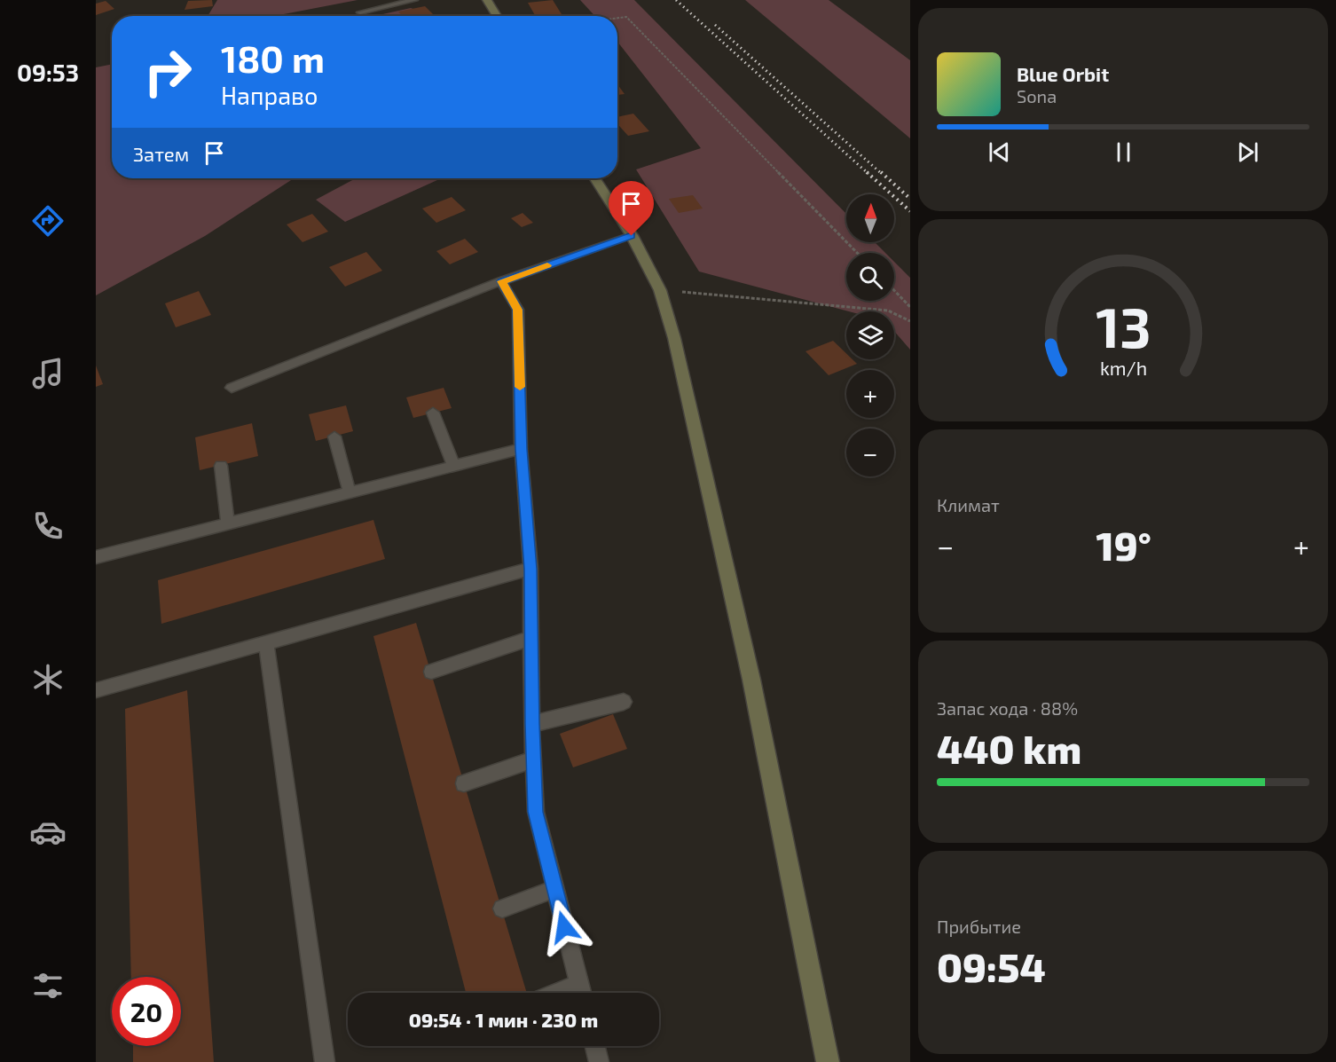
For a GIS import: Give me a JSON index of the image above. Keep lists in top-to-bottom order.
{
  "north": "top",
  "page": {
    "tabs": "09:53",
    "turn": ["180 m", "Направо"],
    "song": ["Blue Orbit", "Sona"],
    "then": "Затем",
    "map_buttons": ["+", "−"],
    "tile": [
      "Климат",
      ["Запас хода · 88%", "440 km"],
      ["Прибытие", "09:54"]
    ],
    "heat": ["−", "19°", "+"],
    "limit": "20",
    "trip": "09:54 · 1 мин · 230 m",
    "gauge": ["13", "km/h"]
  }
}
